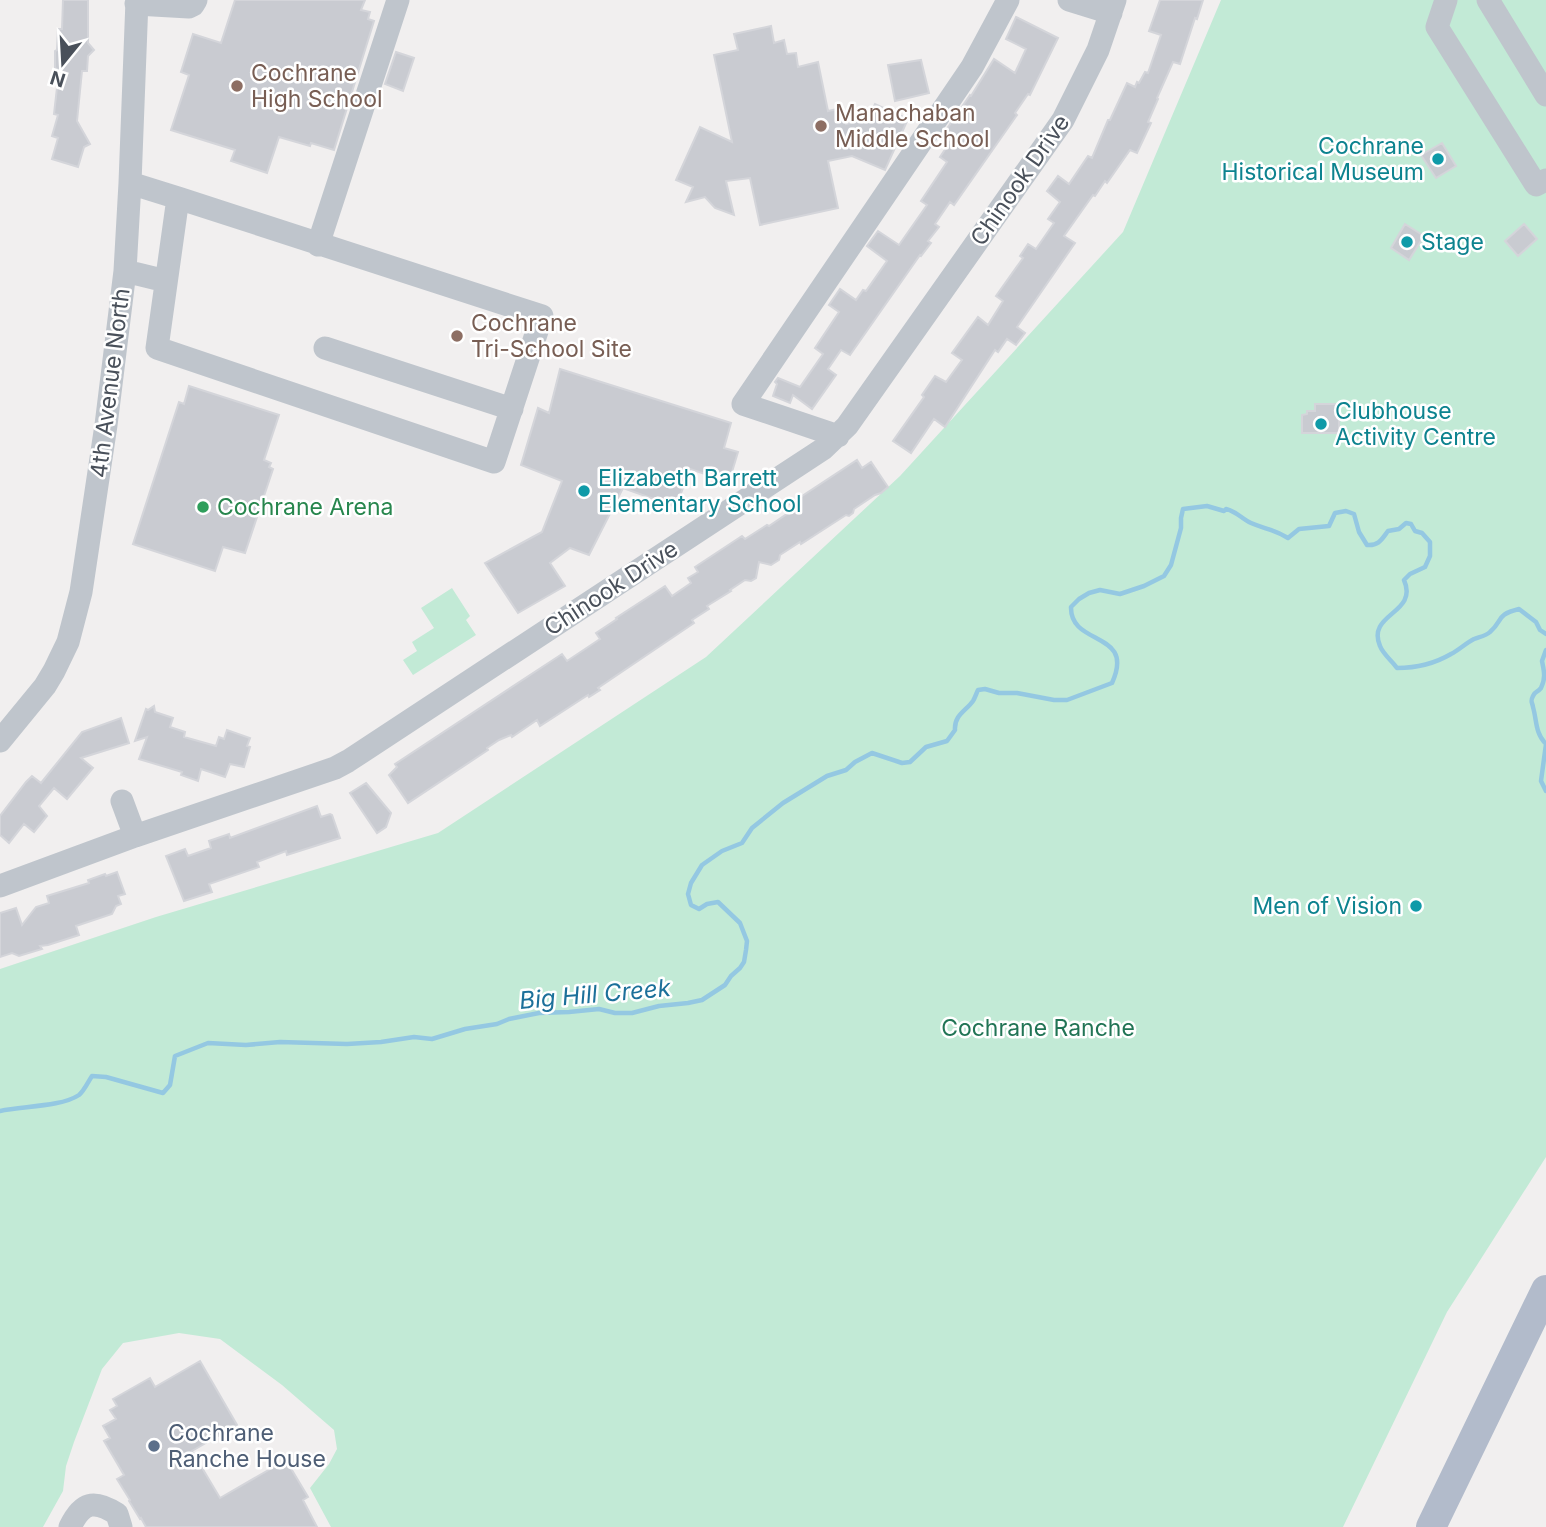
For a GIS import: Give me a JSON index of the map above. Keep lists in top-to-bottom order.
{
  "streets": {
    "street": ["Chinook Drive", "4th Avenue North"]
  },
  "water": ["Big Hill Creek"],
  "parks": ["Cochrane Ranche"],
  "places": [
    "Cochrane High School",
    "Manachaban Middle School",
    "Cochrane Historical Museum",
    "Stage",
    "Cochrane Tri-School Site",
    "Clubhouse Activity Centre",
    "Elizabeth Barrett Elementary School",
    "Cochrane Arena",
    "Men of Vision",
    "Cochrane Ranche House"
  ],
  "north": "bottom"
}
